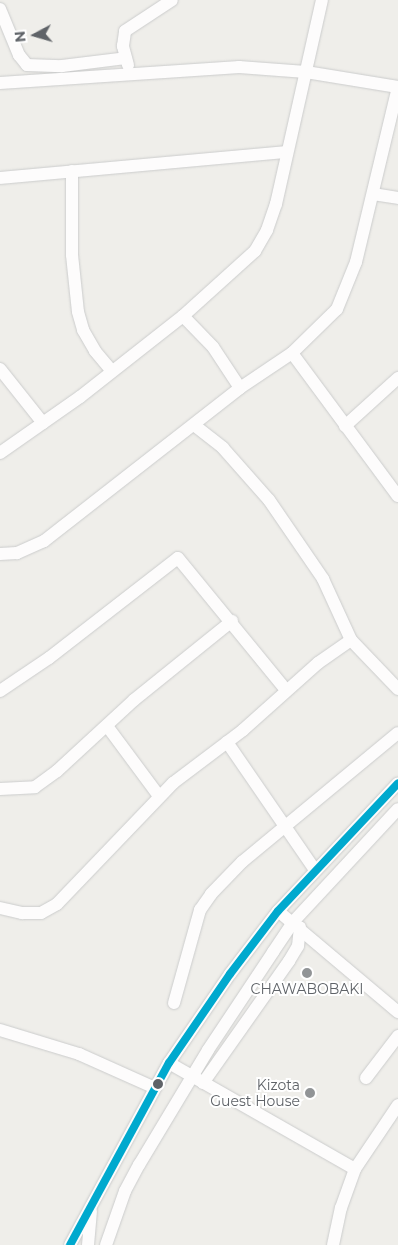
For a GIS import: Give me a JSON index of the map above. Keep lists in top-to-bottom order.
{
  "places": ["CHAWABOBAKI", "Kizota Guest House"],
  "north": "left"
}
